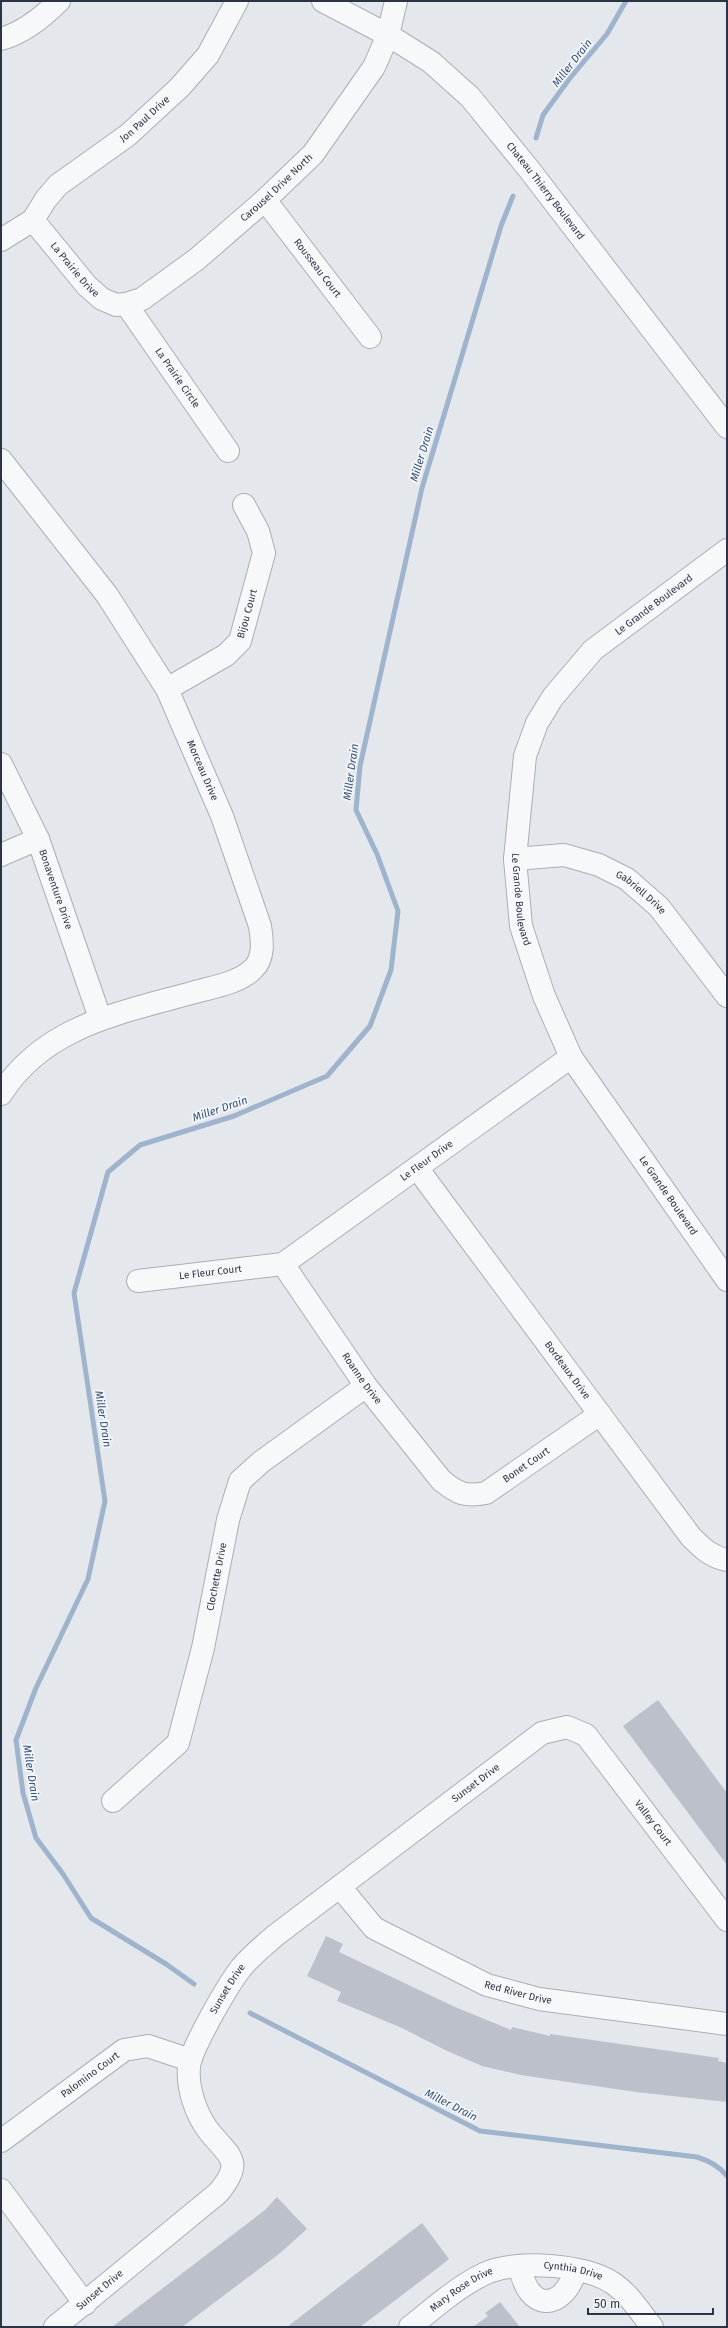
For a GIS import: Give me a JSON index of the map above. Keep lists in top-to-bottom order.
{
  "streets": {
    "street": [
      "Jon Paul Drive",
      "Carousel Drive North",
      "Chateau Thierry Boulevard",
      "Rousseau Court",
      "La Prairie Drive",
      "La Prairie Circle",
      "Le Grande Boulevard",
      "Bijou Court",
      "Morceau Drive",
      "Bonaventure Drive",
      "Gabriell Drive",
      "Le Fleur Drive",
      "Le Fleur Court",
      "Bordeaux Drive",
      "Roanne Drive",
      "Bonet Court",
      "Clochette Drive",
      "Sunset Drive",
      "Valley Court",
      "Red River Drive",
      "Palomino Court",
      "Cynthia Drive",
      "Mary Rose Drive"
    ]
  },
  "crossings": [
    ["Jon Paul Drive", "La Prairie Drive"],
    ["Carousel Drive North", "Chateau Thierry Boulevard"],
    ["Carousel Drive North", "Rousseau Court"],
    ["Carousel Drive North", "La Prairie Drive"],
    ["Carousel Drive North", "La Prairie Circle"],
    ["La Prairie Drive", "La Prairie Circle"],
    ["Le Grande Boulevard", "Gabriell Drive"],
    ["Le Grande Boulevard", "Le Fleur Drive"],
    ["Bijou Court", "Morceau Drive"],
    ["Morceau Drive", "Bonaventure Drive"],
    ["Le Fleur Drive", "Le Fleur Court"],
    ["Le Fleur Drive", "Bordeaux Drive"],
    ["Le Fleur Drive", "Roanne Drive"],
    ["Le Fleur Court", "Roanne Drive"],
    ["Bordeaux Drive", "Bonet Court"],
    ["Roanne Drive", "Bonet Court"],
    ["Roanne Drive", "Clochette Drive"],
    ["Sunset Drive", "Valley Court"],
    ["Sunset Drive", "Red River Drive"],
    ["Sunset Drive", "Palomino Court"],
    ["Cynthia Drive", "Mary Rose Drive"]
  ],
  "water": ["Miller Drain"],
  "scale_bar": "50 m"
}
